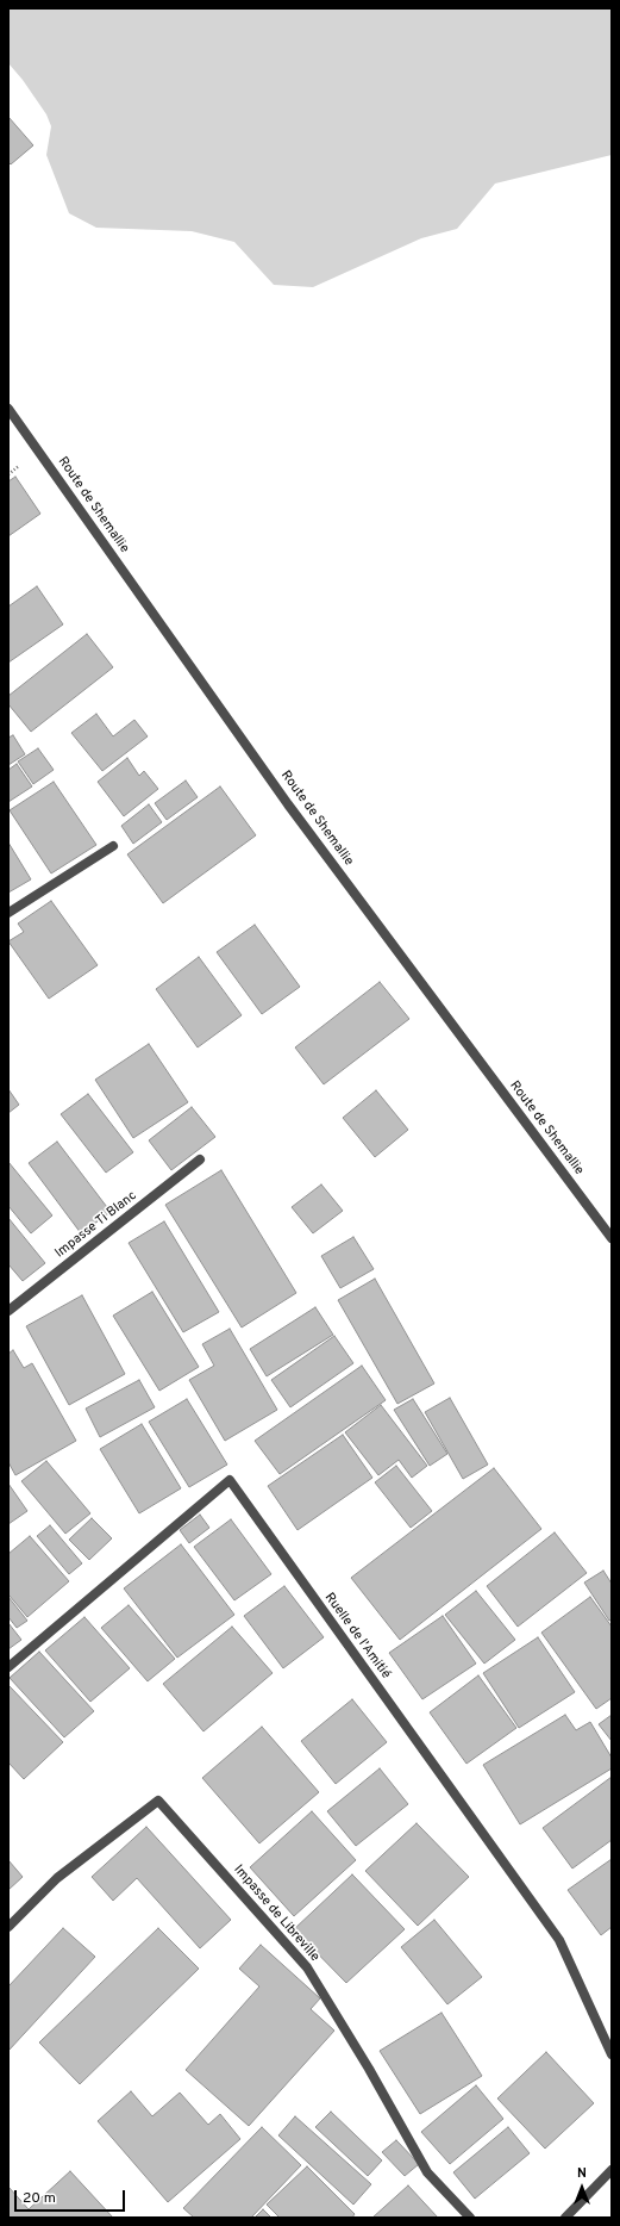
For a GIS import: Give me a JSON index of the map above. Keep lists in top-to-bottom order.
{
  "streets": {
    "street": [
      "Route de Shemallie",
      "Impasse Ti Blanc",
      "Ruelle de l'Amitié",
      "Impasse de Libreville"
    ]
  },
  "scale_bar": "20 m",
  "north": "top"
}
